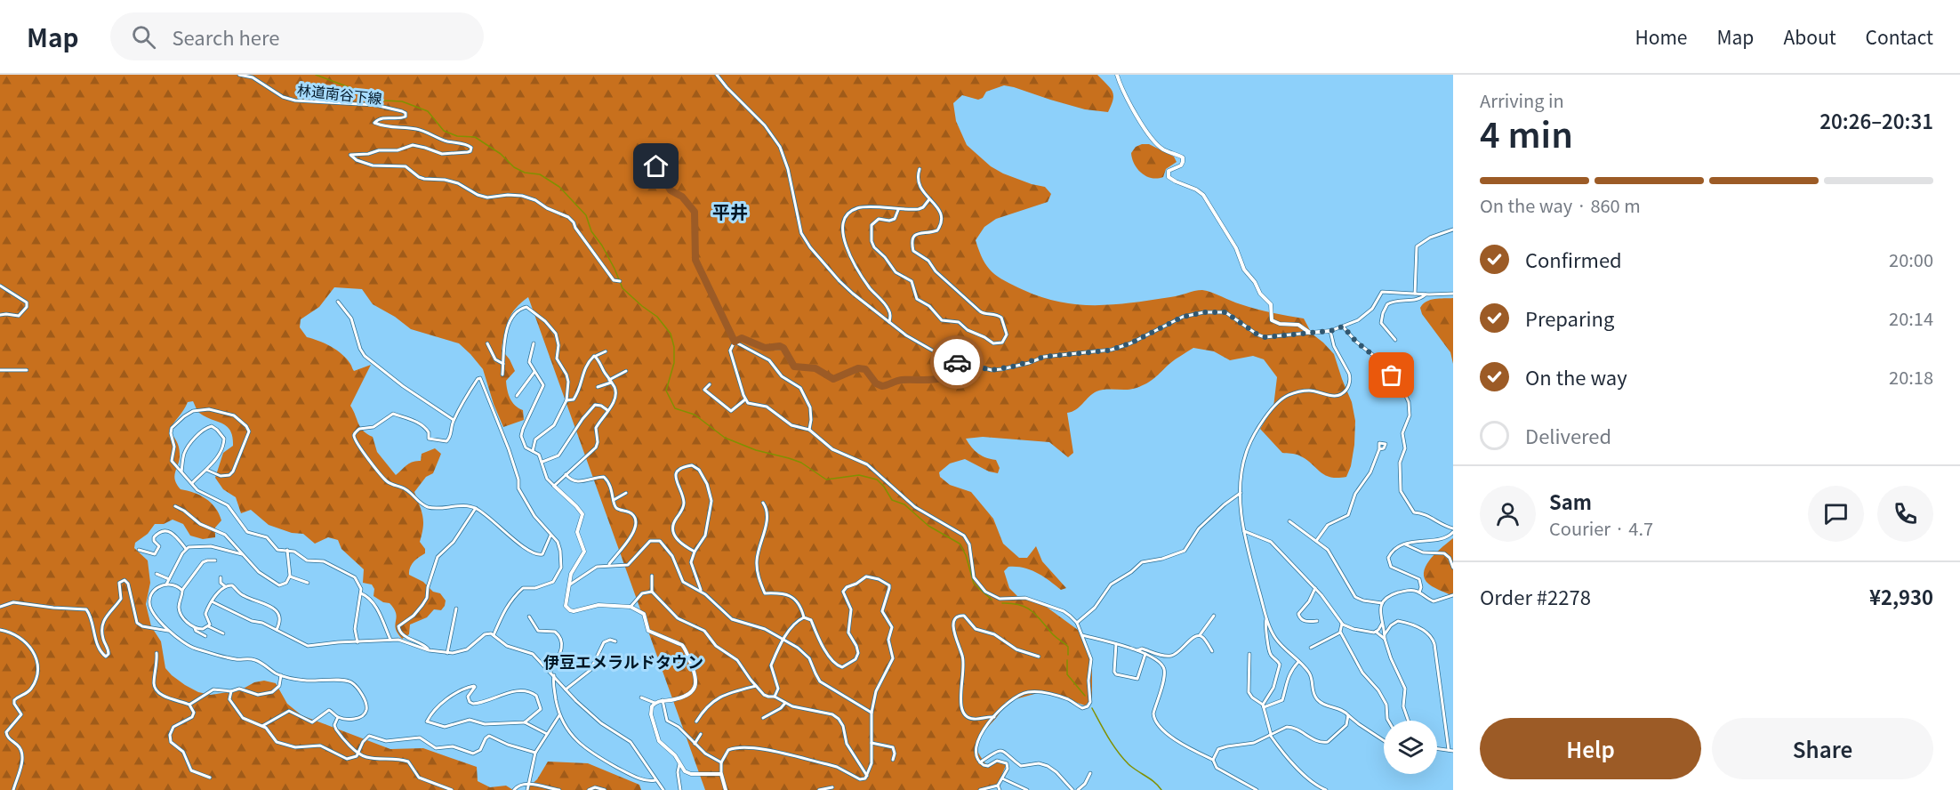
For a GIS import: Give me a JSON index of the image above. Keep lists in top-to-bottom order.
{
  "streets": {
    "street": ["林道南谷下線"]
  },
  "districts": ["平井", "伊豆エメラルドタウン"],
  "page": {
    "header": "Map",
    "search": "Search here",
    "nav": [
      "Home",
      "Map",
      "About",
      "Contact"
    ],
    "heading": ["4 min", "Arriving in", "20:26–20:31"],
    "panel": [
      "Sam",
      "Courier · 4.7",
      "Order #2278",
      "¥2,930"
    ],
    "bar": "On the way · 860 m",
    "list": [
      ["Confirmed", "20:00"],
      ["Preparing", "20:14"],
      ["On the way", "20:18"],
      "Delivered"
    ],
    "buttons": ["Help", "Share"]
  }
}
